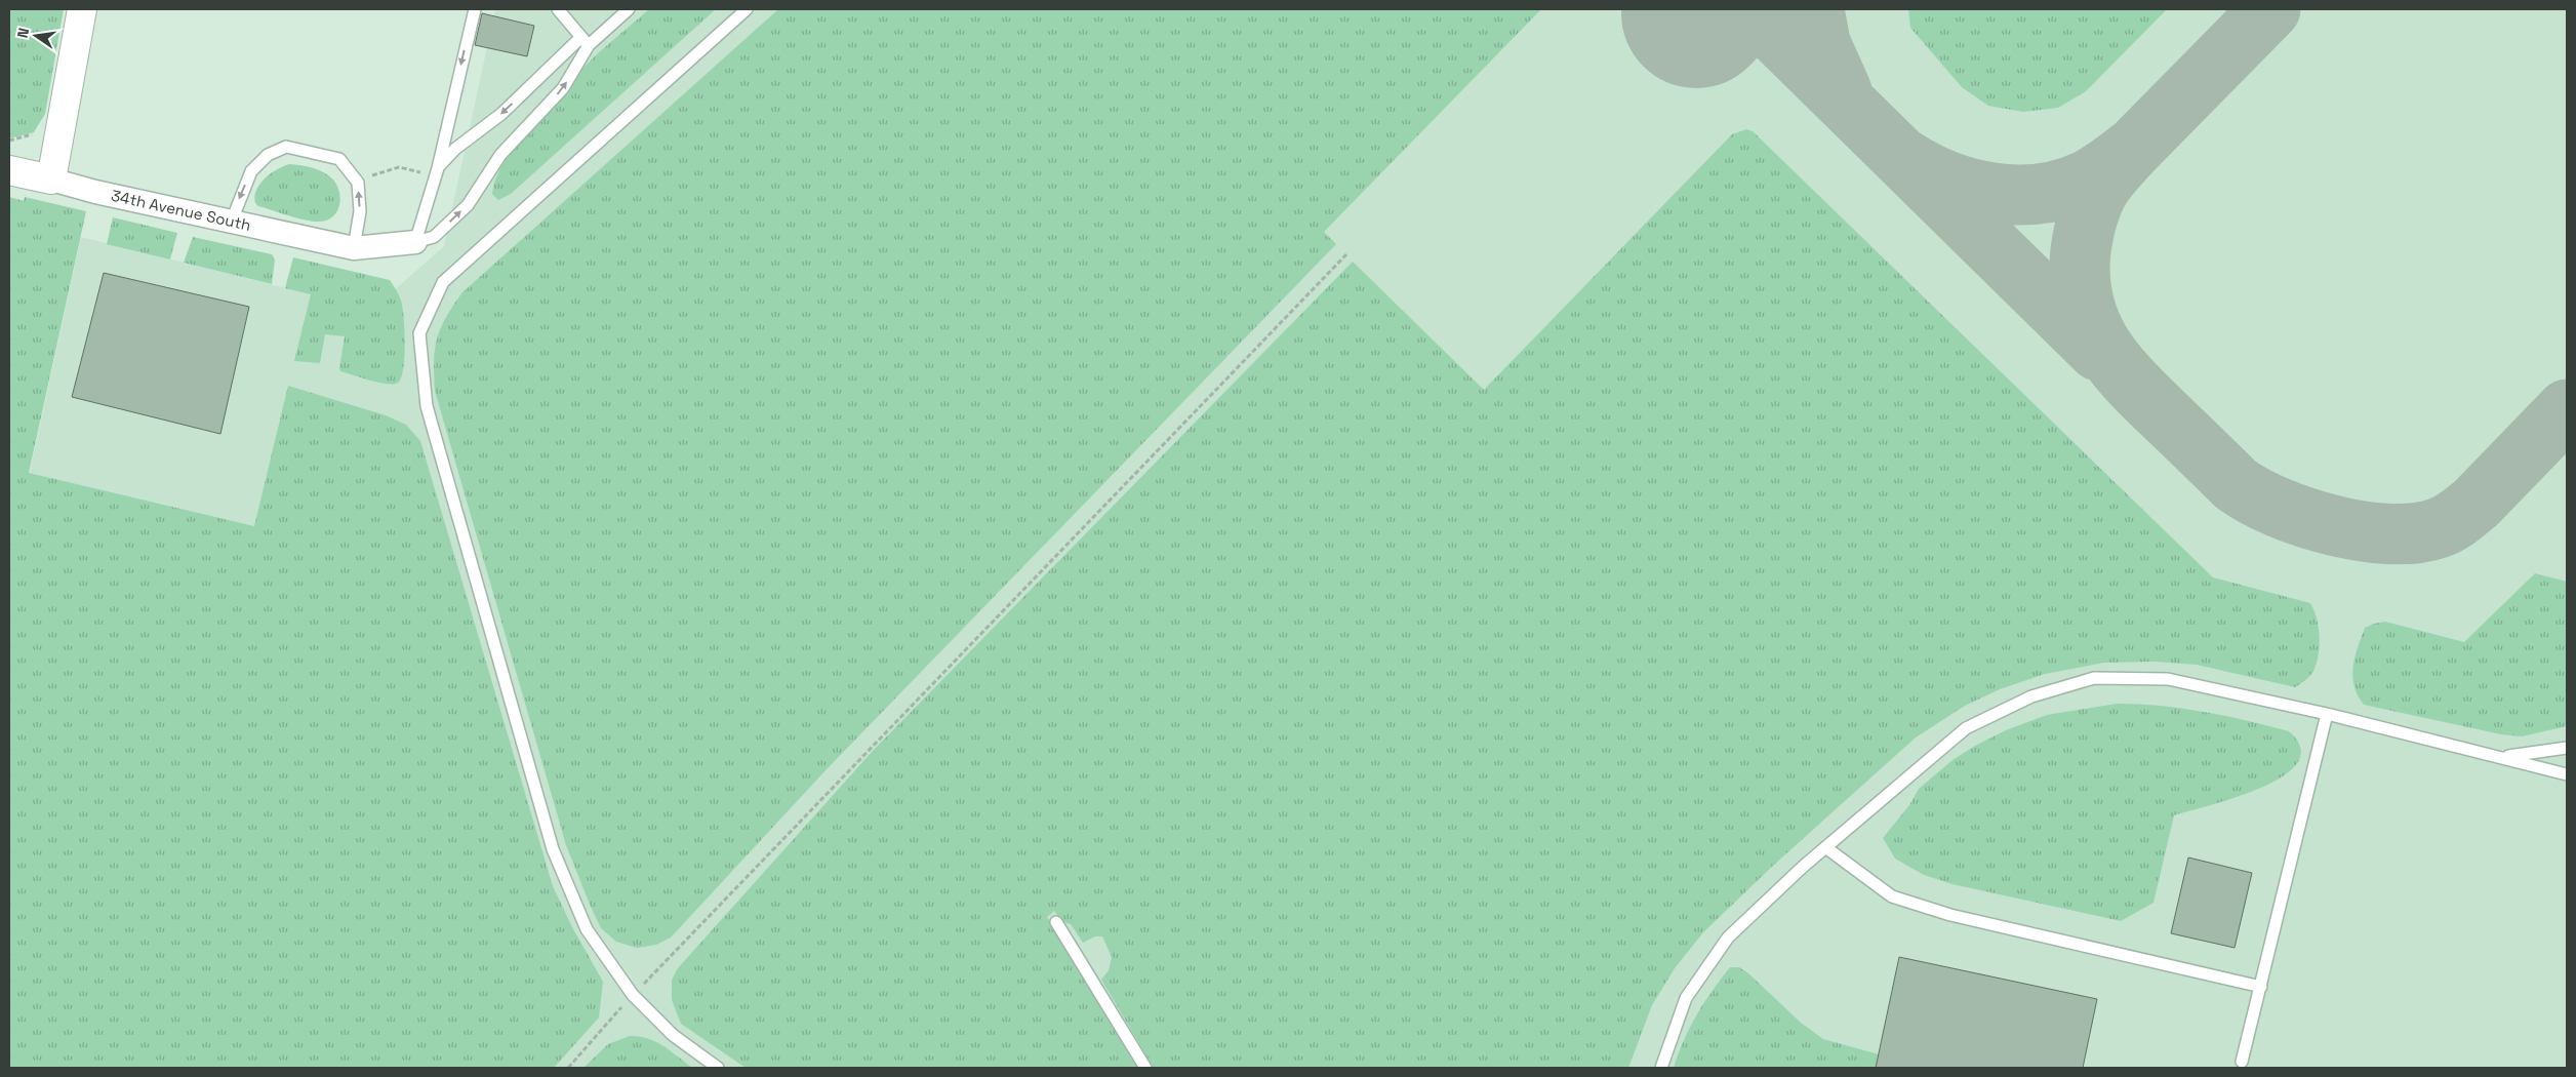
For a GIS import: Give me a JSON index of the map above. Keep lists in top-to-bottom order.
{
  "streets": {
    "street": ["34th Avenue South"]
  },
  "north": "left"
}
